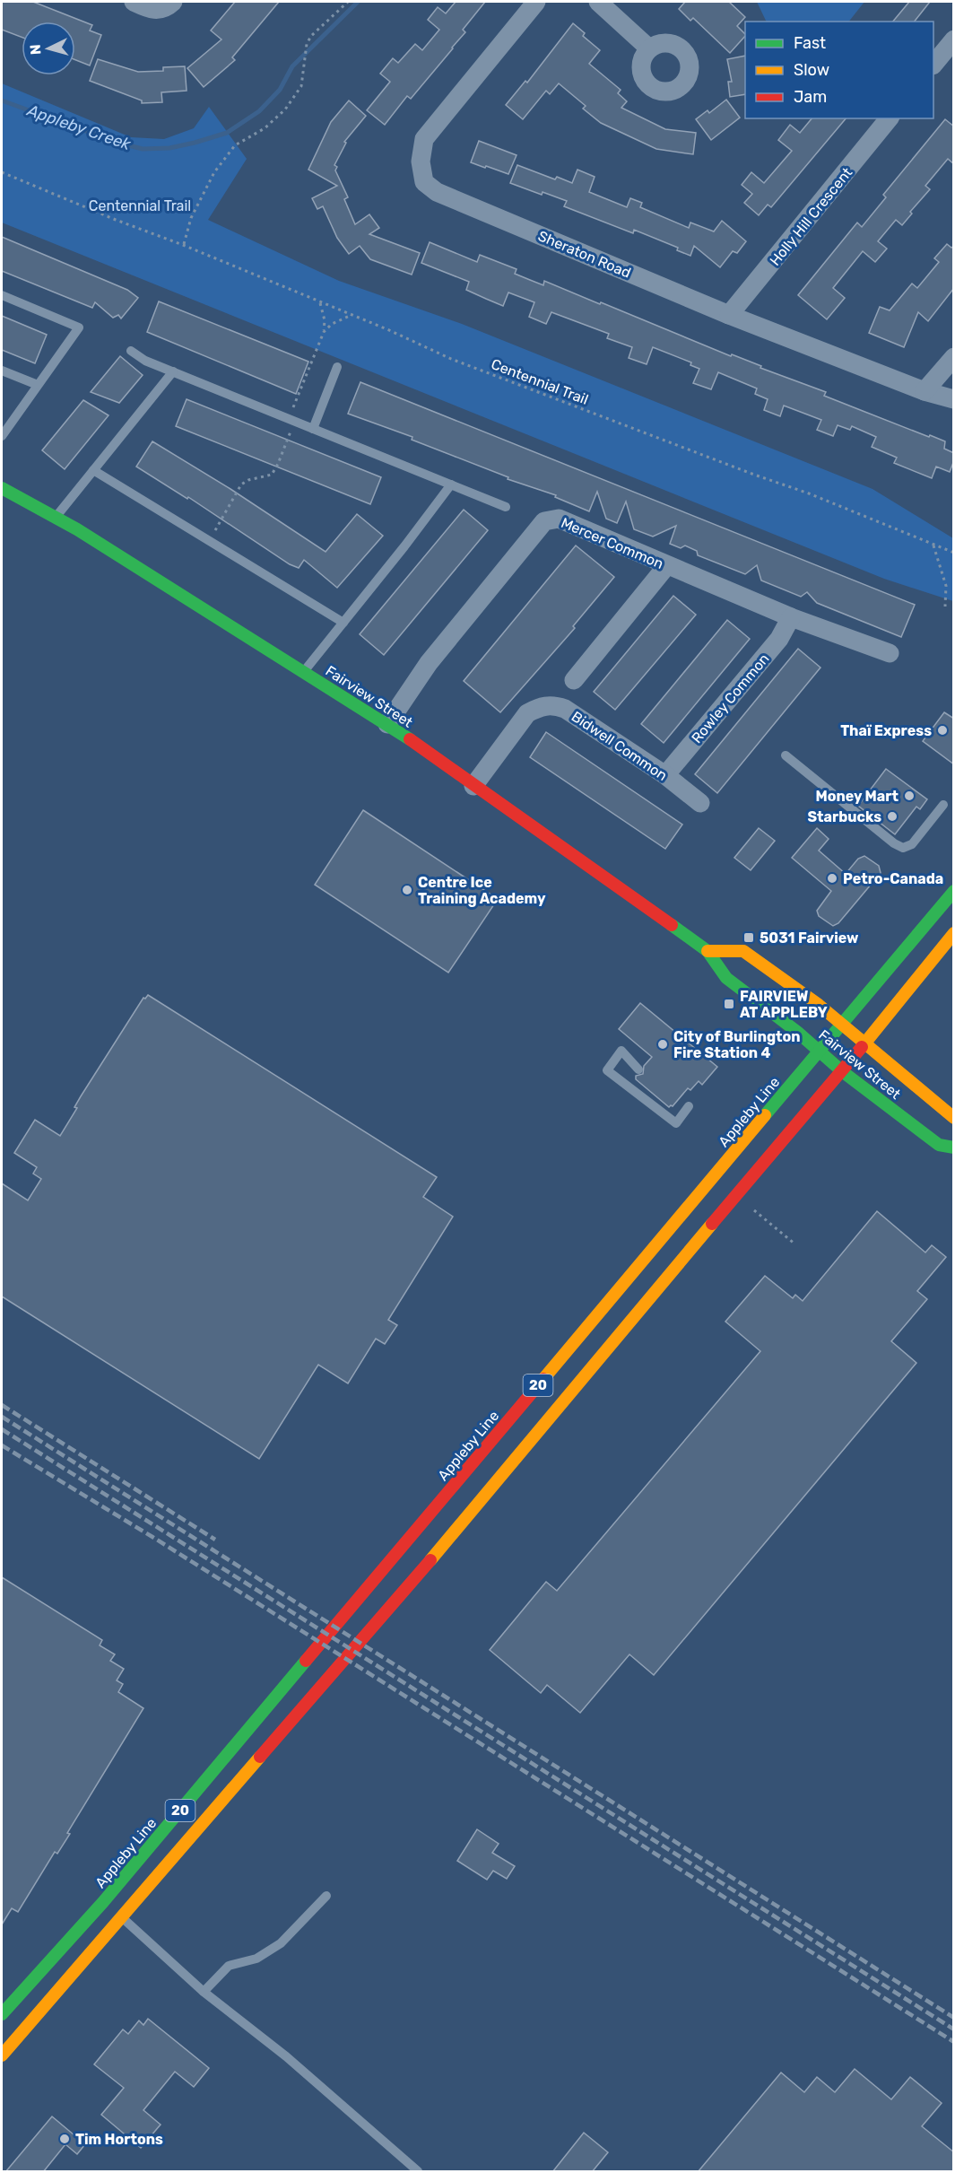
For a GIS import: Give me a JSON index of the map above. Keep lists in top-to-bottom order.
{
  "streets": {
    "main road": ["Fairview Street", "Appleby Line", "20"],
    "street": [
      "Holly Hill Crescent",
      "Sheraton Road",
      "Mercer Common",
      "Rowley Common",
      "Bidwell Common"
    ],
    "path": ["Centennial Trail"]
  },
  "crossings": [
    ["Holly Hill Crescent", "Sheraton Road"],
    ["Mercer Common", "Fairview Street"],
    ["Mercer Common", "Rowley Common"],
    ["Fairview Street", "Bidwell Common"],
    ["Fairview Street", "Appleby Line"],
    ["Rowley Common", "Bidwell Common"]
  ],
  "water": ["Appleby Creek"],
  "parks": ["Centennial Trail"],
  "places": {
    "other": [
      "Thaï Express",
      "Money Mart",
      "Starbucks",
      "Petro-Canada",
      "Centre Ice Training Academy",
      "City of Burlington Fire Station 4",
      "Tim Hortons"
    ],
    "transit": ["5031 Fairview", "FAIRVIEW AT APPLEBY"]
  },
  "legend": ["Fast", "Slow", "Jam"],
  "north": "left"
}
